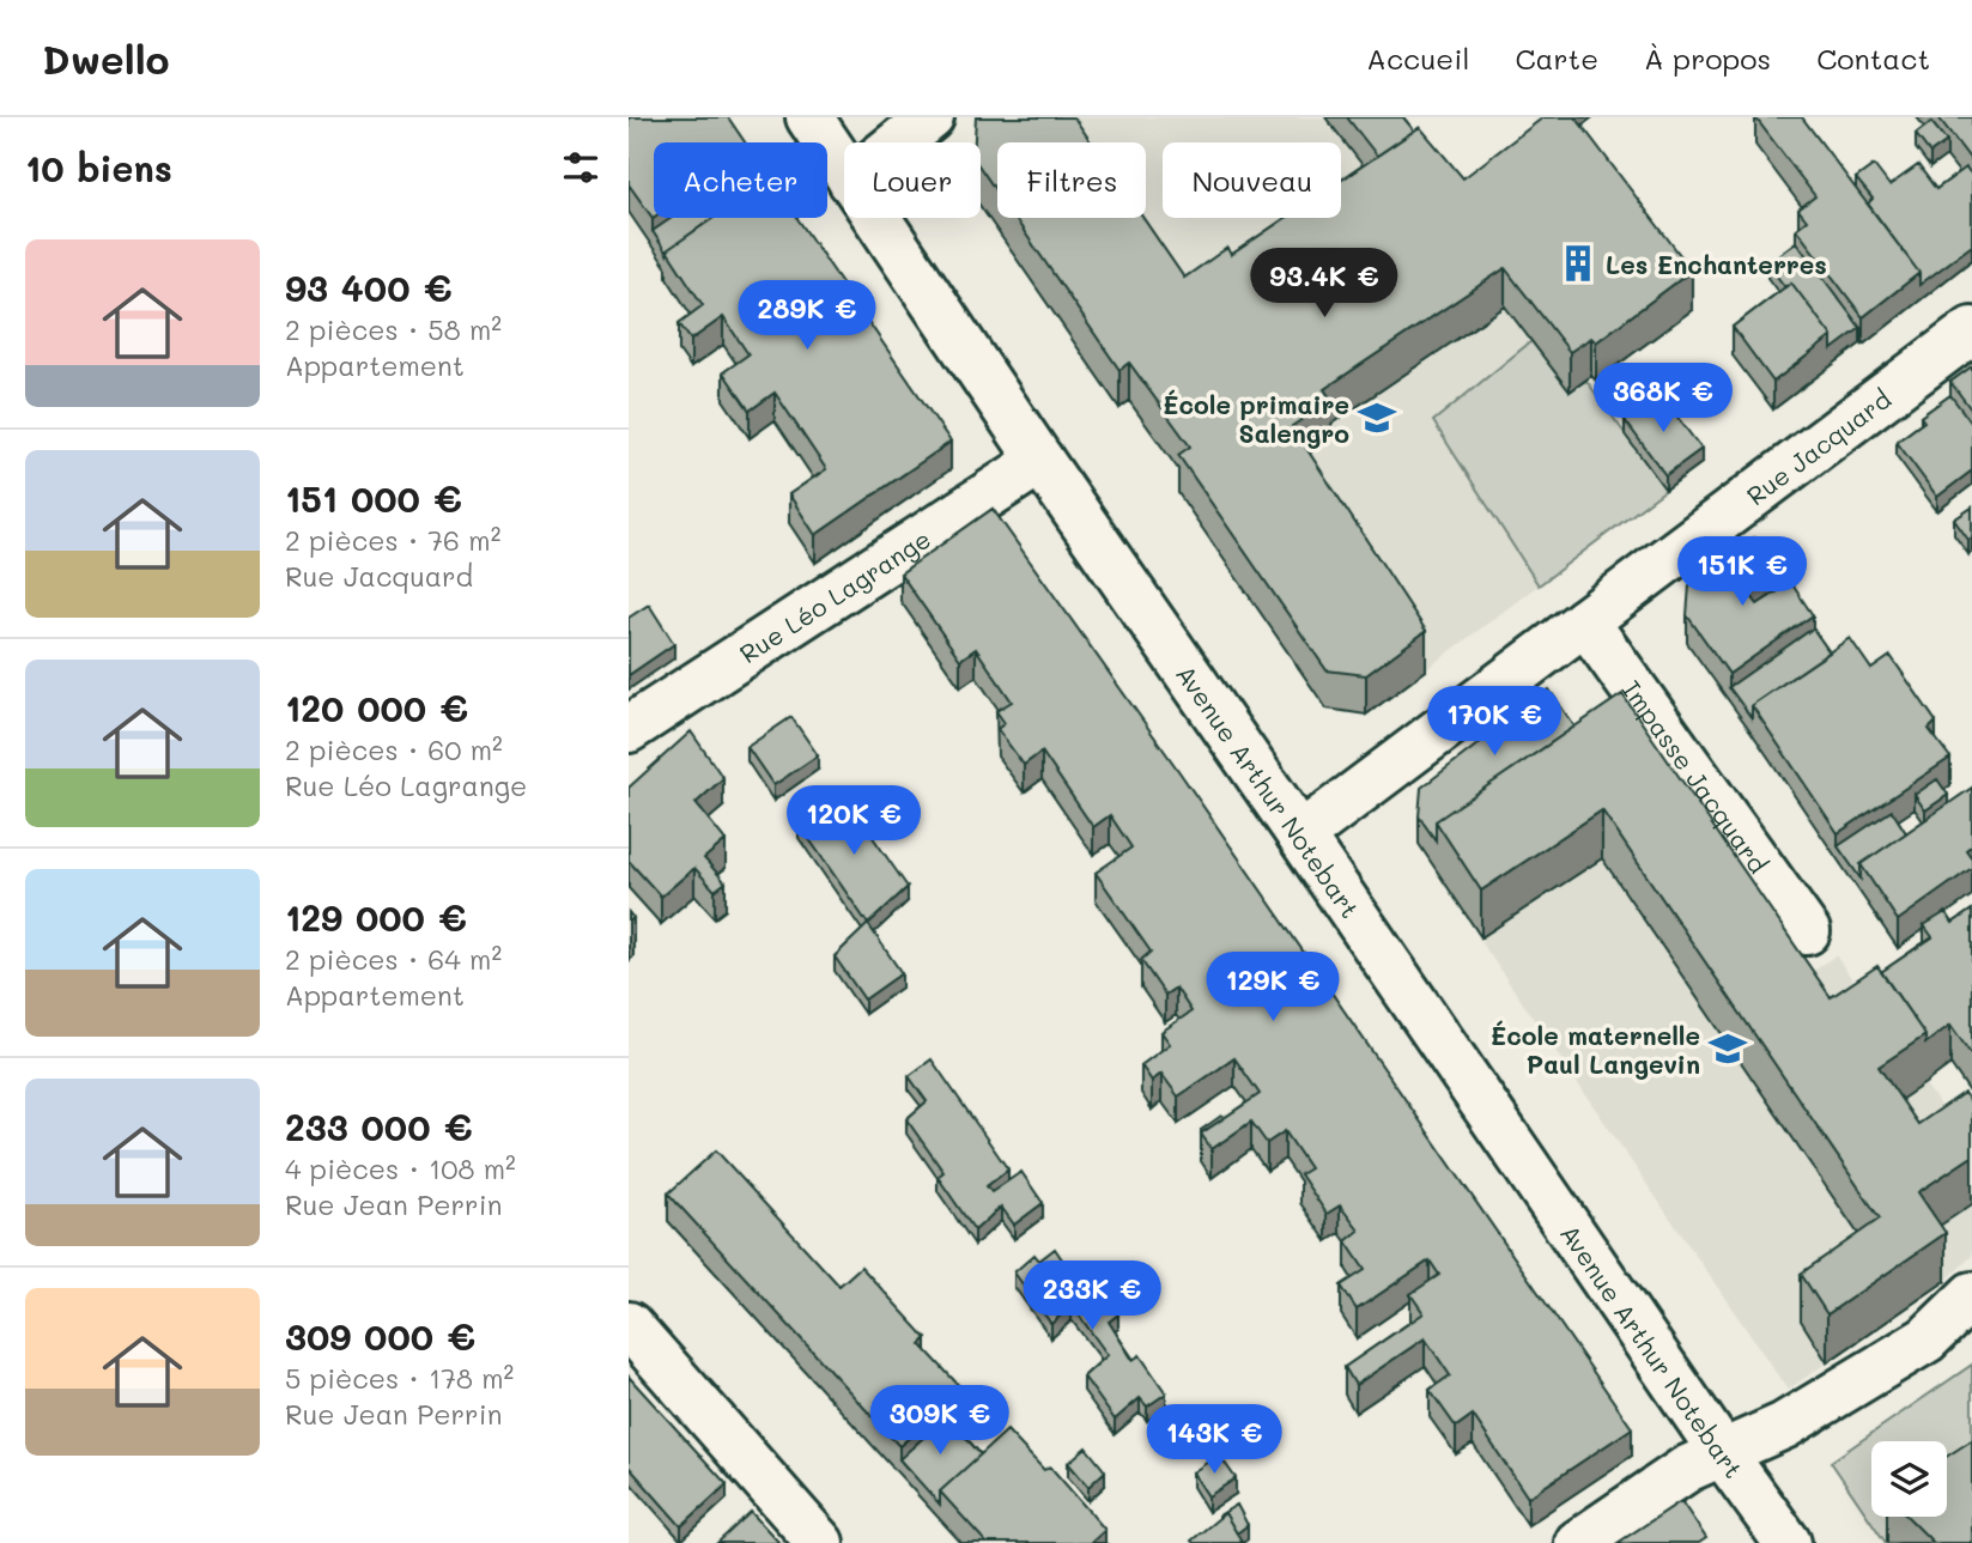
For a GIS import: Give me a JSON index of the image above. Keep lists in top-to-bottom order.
{
  "streets": {
    "street": [
      "Rue Jacquard",
      "Rue Léo Lagrange",
      "Impasse Jacquard",
      "Avenue Arthur Notebart"
    ]
  },
  "crossings": [
    ["Rue Jacquard", "Impasse Jacquard"],
    ["Rue Jacquard", "Avenue Arthur Notebart"],
    ["Rue Léo Lagrange", "Avenue Arthur Notebart"]
  ],
  "places": {
    "building": ["Les Enchanterres"],
    "school or university": ["École primaire Salengro", "École maternelle Paul Langevin"]
  },
  "page": {
    "header": "Dwello",
    "nav": [
      "Accueil",
      "Carte",
      "À propos",
      "Contact"
    ],
    "heading": "10 biens",
    "chip": [
      "Acheter",
      "Louer",
      "Filtres",
      "Nouveau"
    ],
    "list": [
      {
        "name": "93 400 €",
        "note": "2 pièces · 58 m² · Appartement"
      },
      {
        "name": "151 000 €",
        "note": "2 pièces · 76 m² · Rue Jacquard"
      },
      {
        "name": "120 000 €",
        "note": "2 pièces · 60 m² · Rue Léo Lagrange"
      },
      {
        "name": "129 000 €",
        "note": "2 pièces · 64 m² · Appartement"
      },
      {
        "name": "233 000 €",
        "note": "4 pièces · 108 m² · Rue Jean Perrin"
      },
      {
        "name": "309 000 €",
        "note": "5 pièces · 178 m² · Rue Jean Perrin"
      }
    ],
    "price": [
      "93.4K €",
      "289K €",
      "368K €",
      "151K €",
      "170K €",
      "120K €",
      "129K €",
      "233K €",
      "309K €",
      "143K €"
    ]
  }
}
